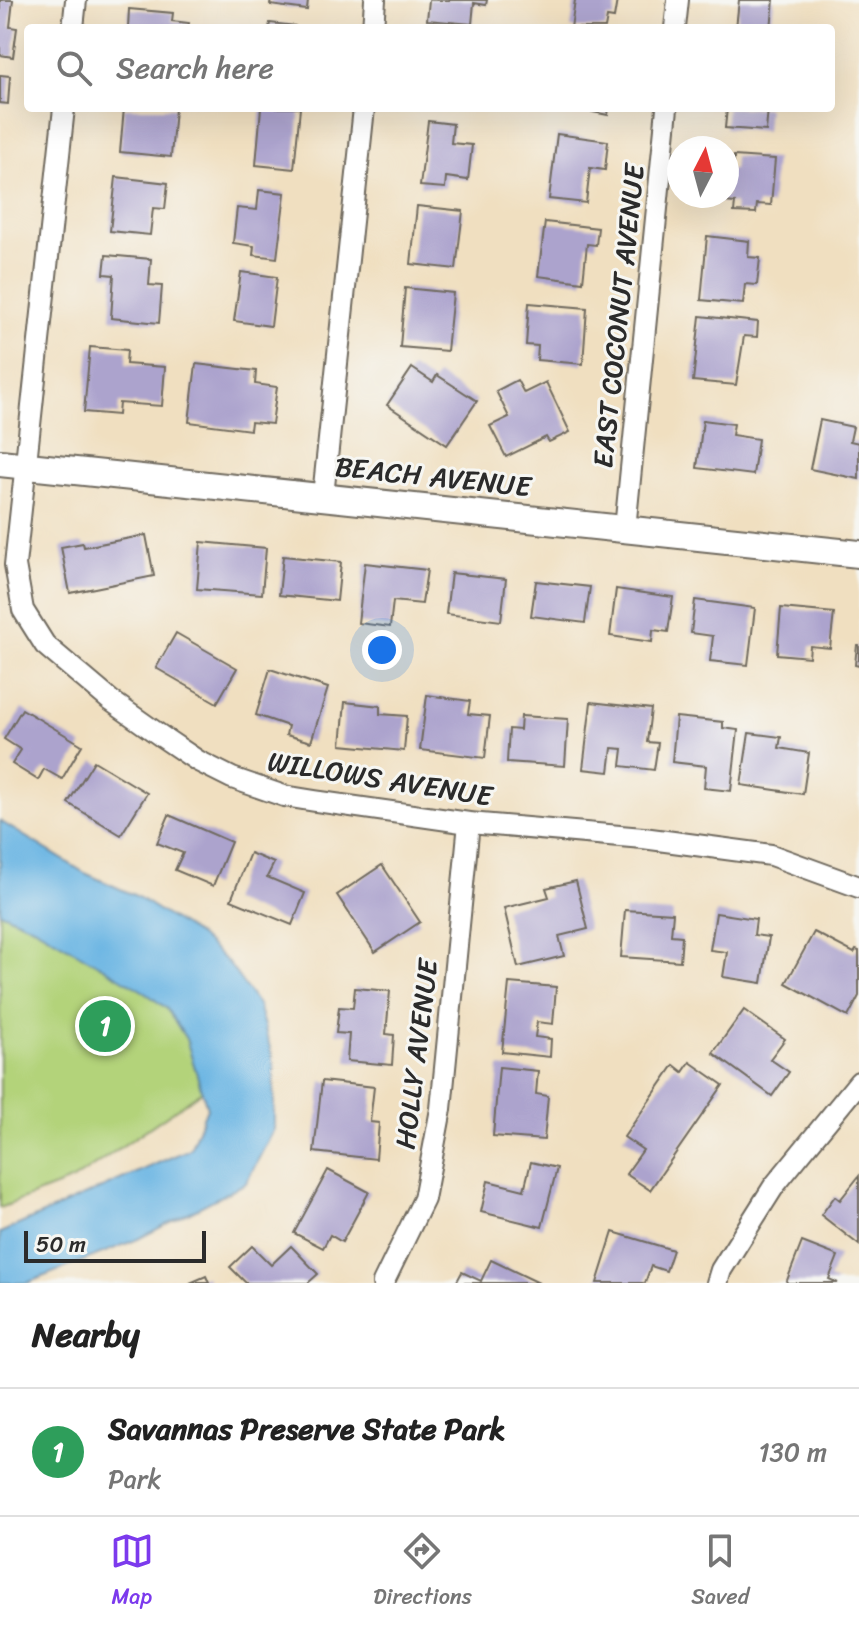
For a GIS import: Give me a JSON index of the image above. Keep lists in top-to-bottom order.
{
  "streets": {
    "street": [
      "EAST COCONUT AVENUE",
      "BEACH AVENUE",
      "WILLOWS AVENUE",
      "HOLLY AVENUE"
    ]
  },
  "crossings": [
    ["EAST COCONUT AVENUE", "BEACH AVENUE"],
    ["BEACH AVENUE", "WILLOWS AVENUE"],
    ["WILLOWS AVENUE", "HOLLY AVENUE"]
  ],
  "scale_bar": "50 m",
  "north": "top",
  "page": {
    "search": "Search here",
    "pins": "1",
    "scale": "50 m",
    "heading": "Nearby",
    "list": [
      {
        "mark": "1",
        "name": "Savannas Preserve State Park",
        "note": "Park",
        "value": "130 m"
      }
    ],
    "nav": ["Map", "Directions", "Saved"]
  }
}
